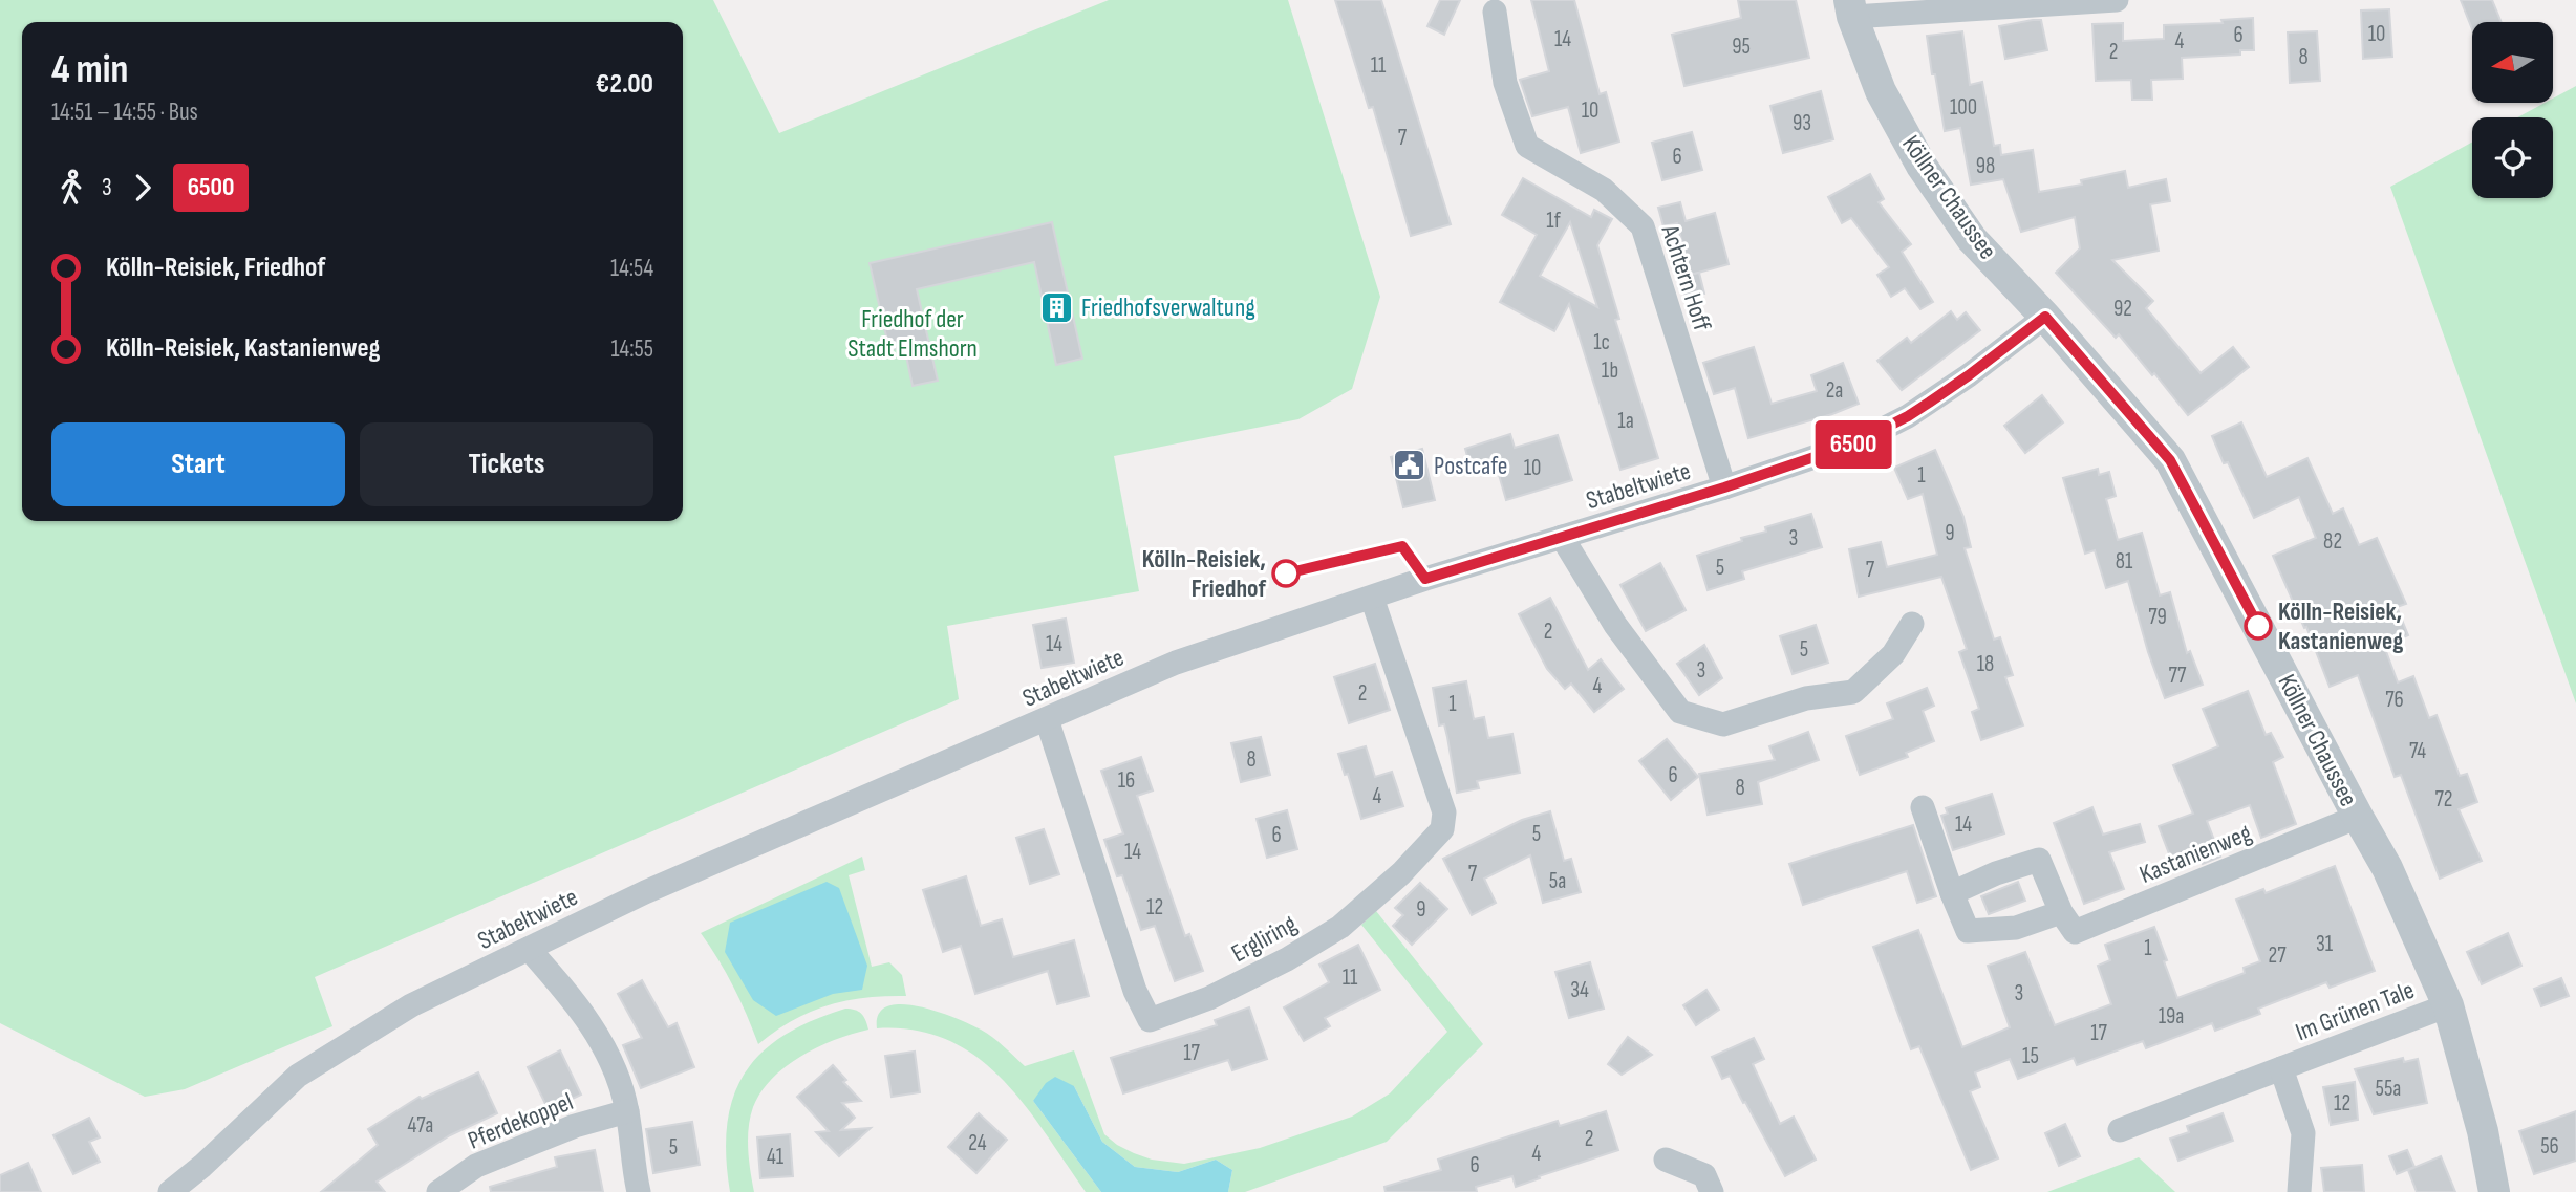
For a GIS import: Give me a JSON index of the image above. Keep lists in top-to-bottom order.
{
  "streets": {
    "street": [
      "Köllner Chaussee",
      "Achtern Hoff",
      "Stabeltwiete",
      "Kastanienweg",
      "Ergliring",
      "Im Grünen Tale",
      "Pferdekoppel"
    ]
  },
  "crossings": [
    ["Köllner Chaussee", "Stabeltwiete"],
    ["Köllner Chaussee", "Kastanienweg"],
    ["Köllner Chaussee", "Im Grünen Tale"],
    ["Achtern Hoff", "Stabeltwiete"],
    ["Stabeltwiete", "Ergliring"]
  ],
  "parks": ["Friedhof der Stadt Elmshorn"],
  "places": {
    "building": ["Friedhofsverwaltung"],
    "public building": ["Postcafe"],
    "other": ["Kölln-Reisiek, Friedhof", "Kölln-Reisiek, Kastanienweg"]
  },
  "lines": ["bus line 6500"],
  "house_numbers": [
    "10",
    "6",
    "14",
    "4",
    "95",
    "2",
    "8",
    "11",
    "100",
    "10",
    "93",
    "7",
    "6",
    "98",
    "1f",
    "92",
    "1c",
    "1b",
    "2a",
    "1a",
    "10",
    "1",
    "9",
    "3",
    "82",
    "81",
    "5",
    "7",
    "79",
    "2",
    "14",
    "5",
    "18",
    "3",
    "77",
    "4",
    "2",
    "76",
    "1",
    "74",
    "8",
    "6",
    "16",
    "8",
    "4",
    "72",
    "14",
    "5",
    "6",
    "14",
    "7",
    "5a",
    "12",
    "9",
    "31",
    "1",
    "27",
    "11",
    "34",
    "3",
    "19a",
    "17",
    "17",
    "15",
    "55a",
    "12",
    "47a",
    "2",
    "24",
    "56",
    "5",
    "4",
    "41",
    "6"
  ],
  "north": "left",
  "page": {
    "on_map": "6500",
    "heading": ["4 min", "14:51 – 14:55 · Bus", "€2.00"],
    "legs": ["3", "6500"],
    "list": [
      {
        "name": "Kölln-Reisiek, Friedhof",
        "value": "14:54"
      },
      {
        "name": "Kölln-Reisiek, Kastanienweg",
        "value": "14:55"
      }
    ],
    "buttons": ["Start", "Tickets"]
  }
}
